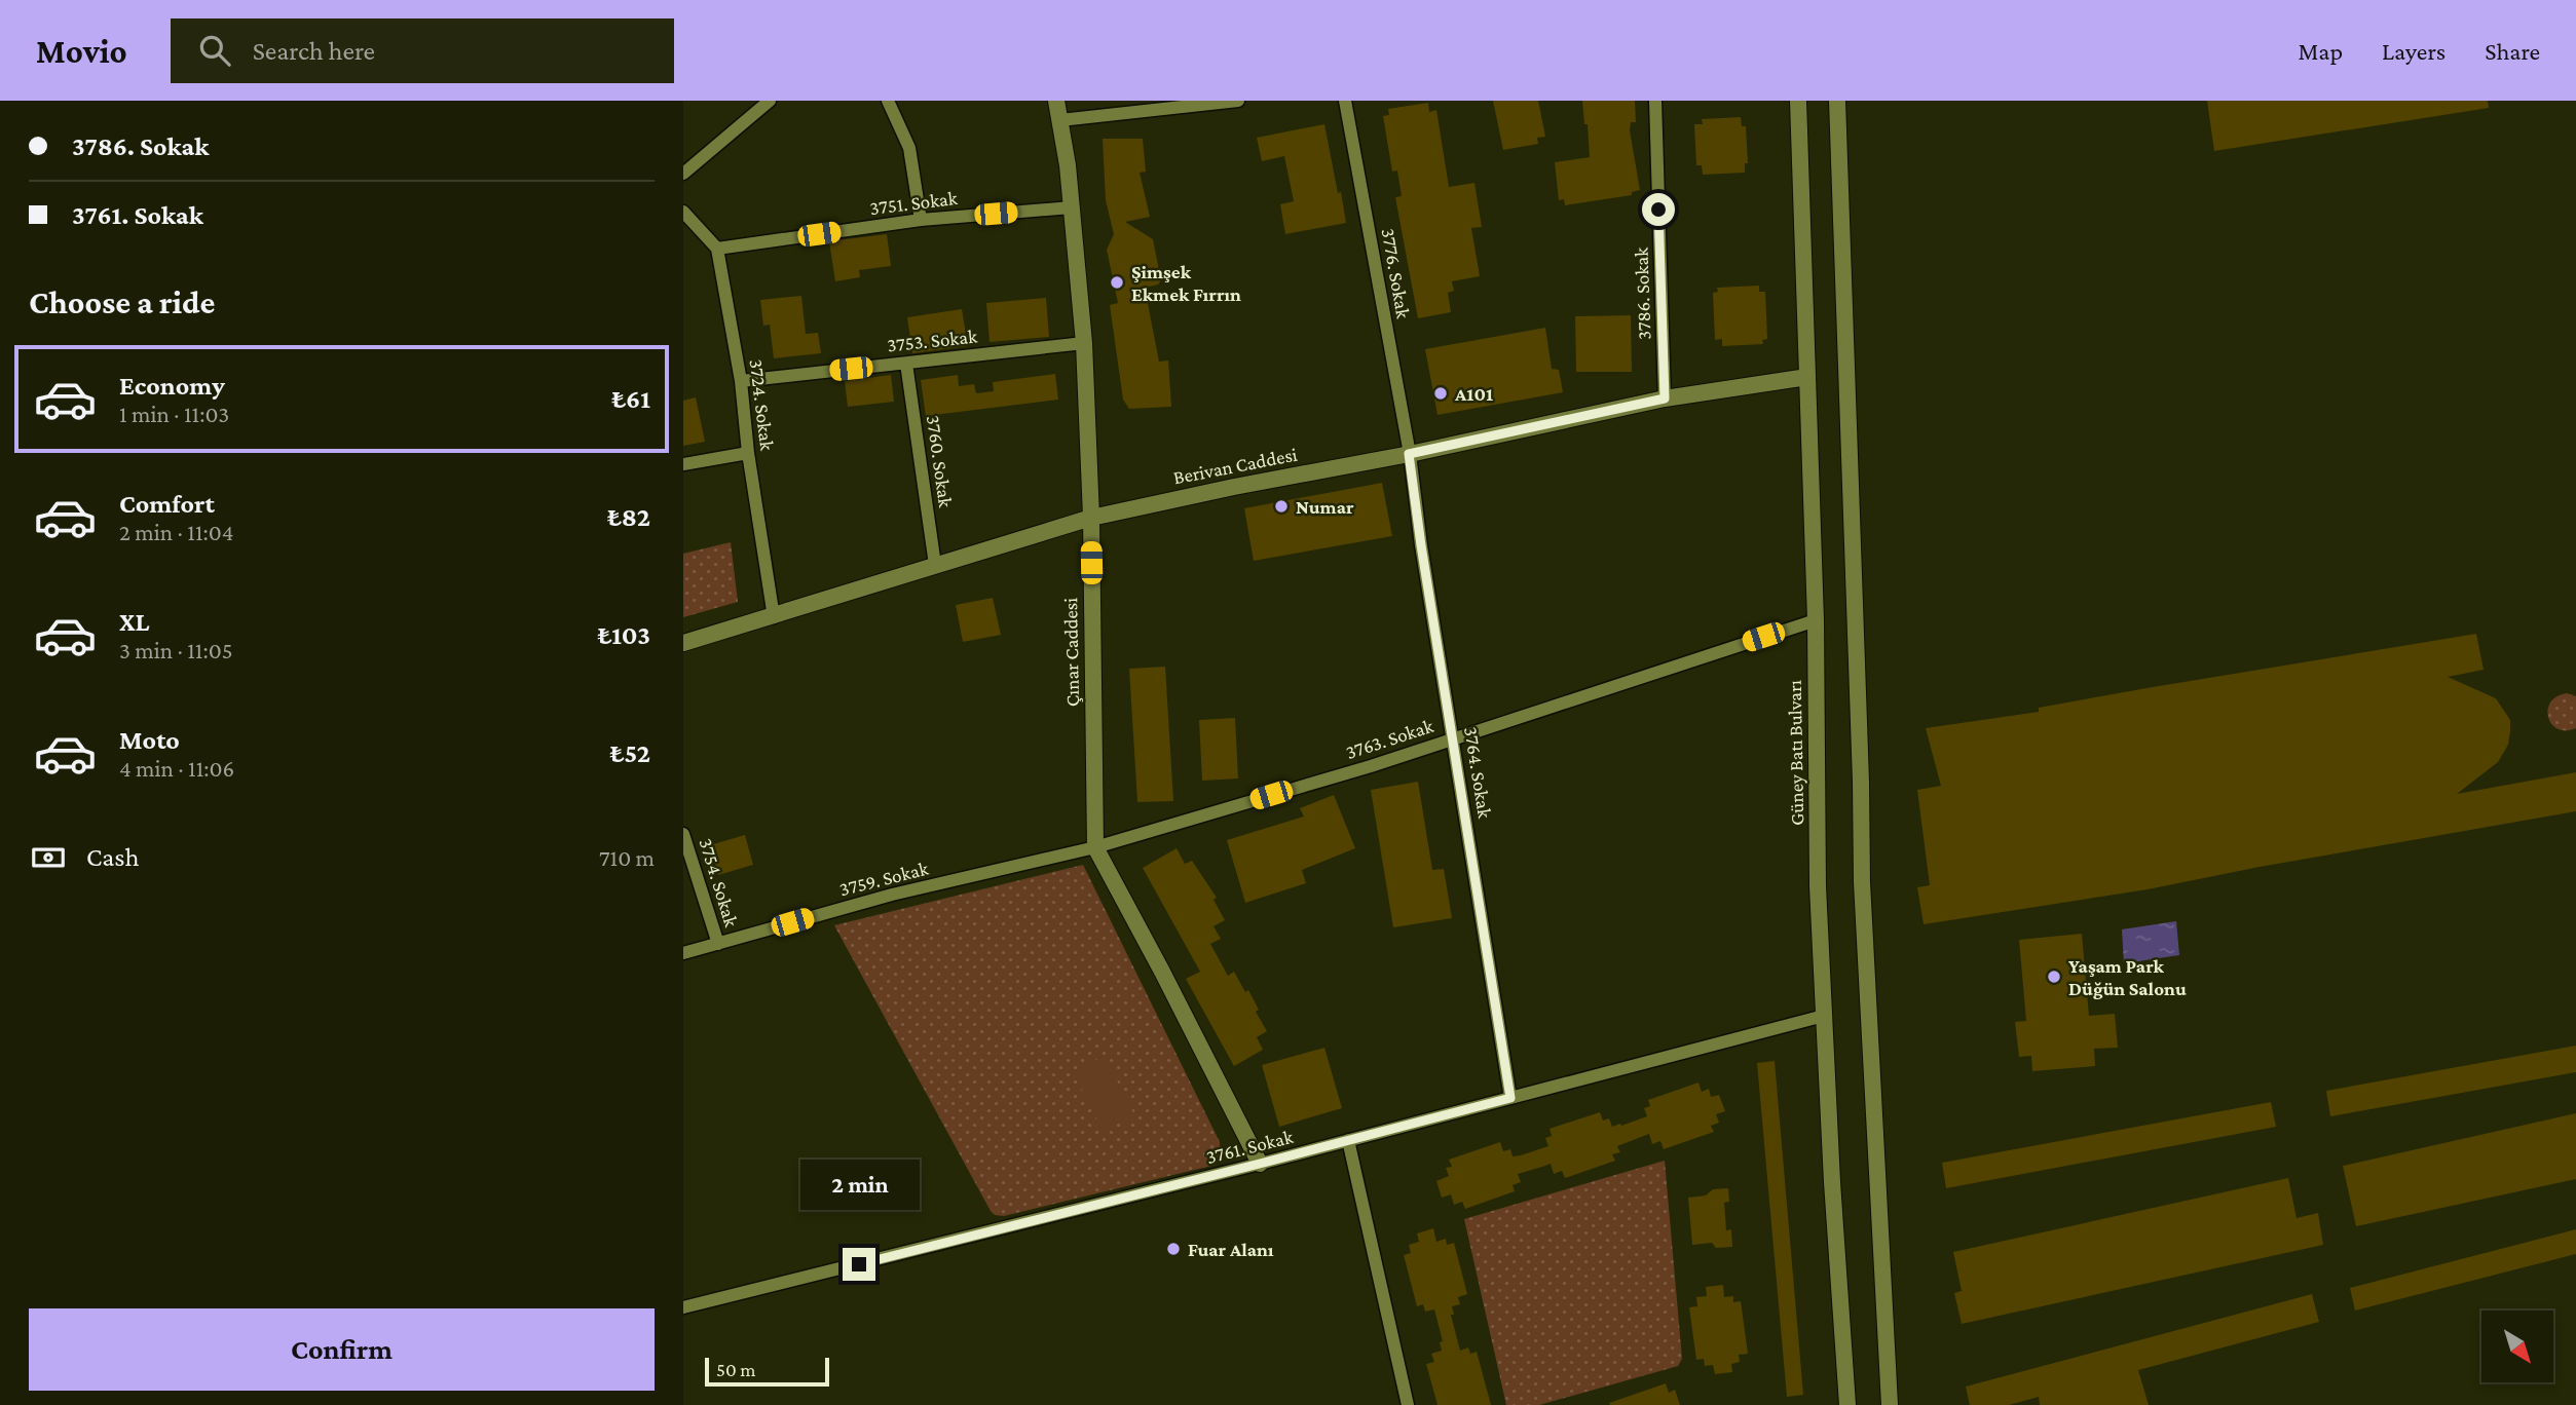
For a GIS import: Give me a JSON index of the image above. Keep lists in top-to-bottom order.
{
  "streets": {
    "street": [
      "3751. Sokak",
      "3776. Sokak",
      "3786. Sokak",
      "3753. Sokak",
      "3724. Sokak",
      "3760. Sokak",
      "Berivan Caddesi",
      "Çınar Caddesi",
      "3763. Sokak",
      "Güney Batı Bulvarı",
      "3764. Sokak",
      "3759. Sokak",
      "3754. Sokak",
      "3761. Sokak"
    ]
  },
  "crossings": [
    ["3751. Sokak", "3724. Sokak"],
    ["3751. Sokak", "Çınar Caddesi"],
    ["3776. Sokak", "Berivan Caddesi"],
    ["3776. Sokak", "3764. Sokak"],
    ["3786. Sokak", "Berivan Caddesi"],
    ["3753. Sokak", "3724. Sokak"],
    ["3753. Sokak", "3760. Sokak"],
    ["3753. Sokak", "Çınar Caddesi"],
    ["3724. Sokak", "Berivan Caddesi"],
    ["3760. Sokak", "Berivan Caddesi"],
    ["Berivan Caddesi", "Çınar Caddesi"],
    ["Berivan Caddesi", "Güney Batı Bulvarı"],
    ["Berivan Caddesi", "3764. Sokak"],
    ["Çınar Caddesi", "3763. Sokak"],
    ["Çınar Caddesi", "3759. Sokak"],
    ["Çınar Caddesi", "3761. Sokak"],
    ["3763. Sokak", "Güney Batı Bulvarı"],
    ["3763. Sokak", "3764. Sokak"],
    ["3763. Sokak", "3759. Sokak"],
    ["Güney Batı Bulvarı", "3761. Sokak"],
    ["3764. Sokak", "3761. Sokak"],
    ["3759. Sokak", "3754. Sokak"]
  ],
  "places": [
    "Şimşek Ekmek Fırrın",
    "A101",
    "Numar",
    "Yaşam Park Düğün Salonu",
    "Fuar Alanı"
  ],
  "scale_bar": "50 m",
  "north": "bottom right",
  "page": {
    "header": "Movio",
    "search": "Search here",
    "nav": ["Map", "Layers", "Share"],
    "banner": ["3786. Sokak", "3761. Sokak"],
    "heading": "Choose a ride",
    "list": [
      {
        "name": "Economy",
        "note": "1 min · 11:03",
        "value": "₺61"
      },
      {
        "name": "Comfort",
        "note": "2 min · 11:04",
        "value": "₺82"
      },
      {
        "name": "XL",
        "note": "3 min · 11:05",
        "value": "₺103"
      },
      {
        "name": "Moto",
        "note": "4 min · 11:06",
        "value": "₺52"
      }
    ],
    "pay": ["Cash", "710 m"],
    "bubble": "2 min",
    "buttons": "Confirm",
    "scale": "50 m"
  }
}
